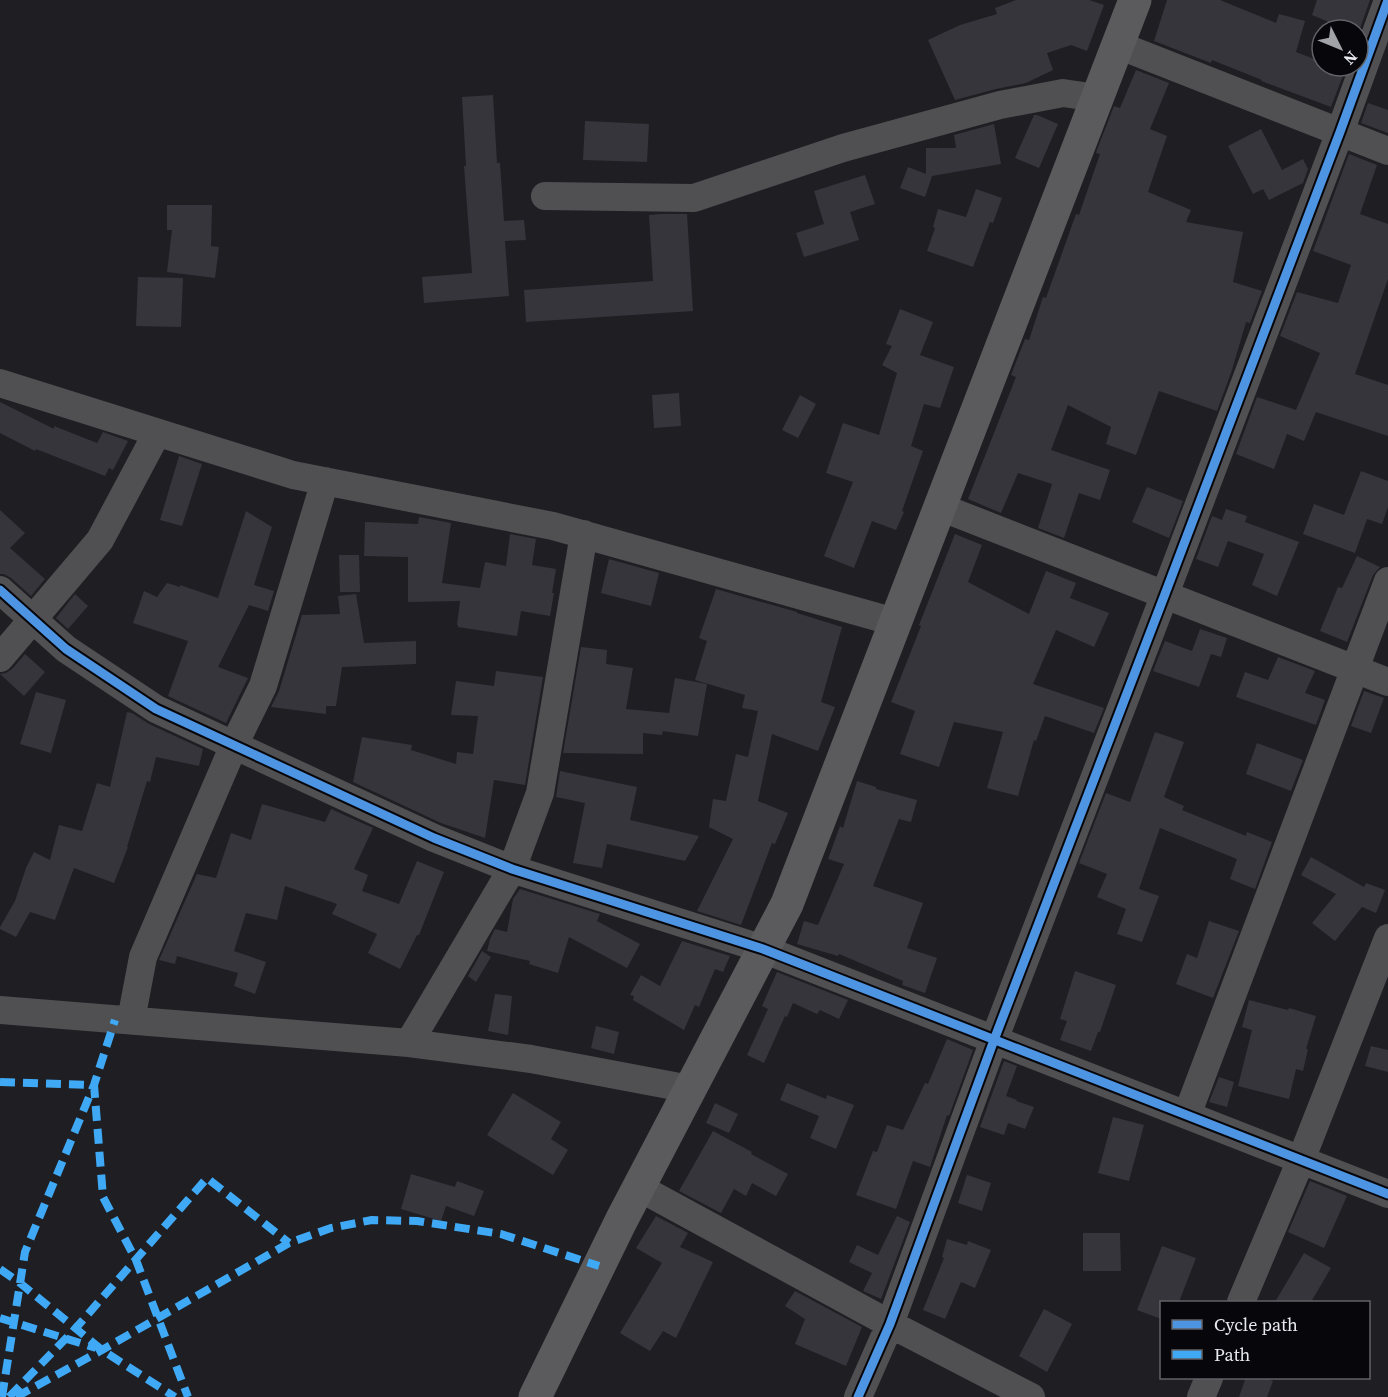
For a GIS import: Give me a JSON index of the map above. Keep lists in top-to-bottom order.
{
  "legend": ["Cycle path", "Path"],
  "north": "bottom right"
}
